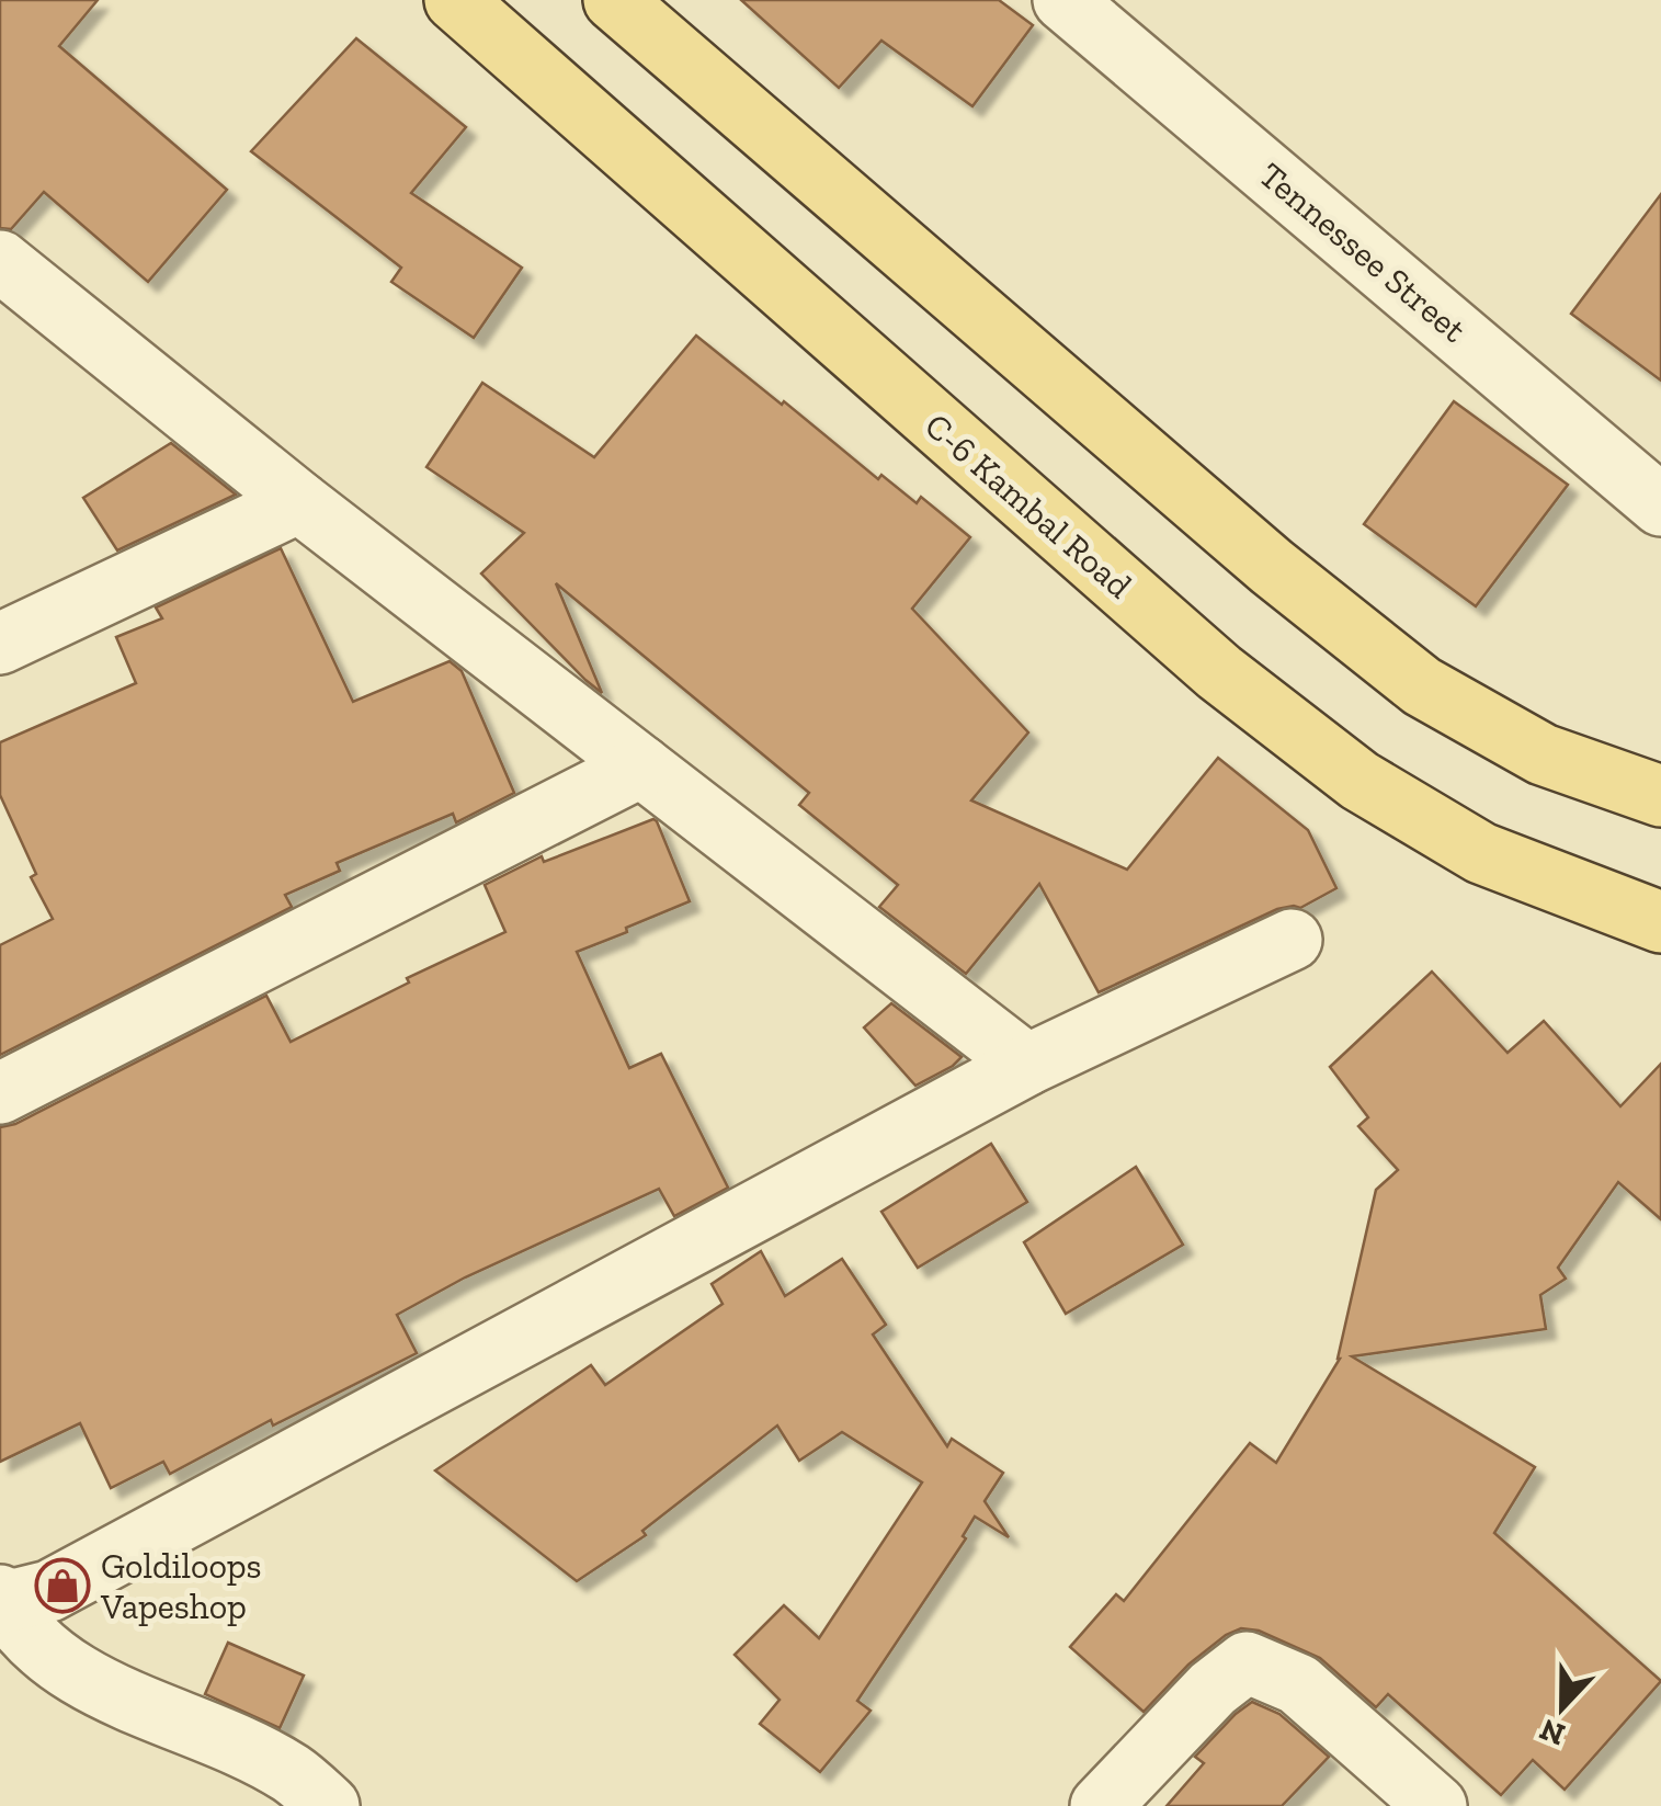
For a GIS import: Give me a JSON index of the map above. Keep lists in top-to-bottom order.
{
  "streets": {
    "main road": ["C-6 Kambal Road"],
    "street": ["Tennessee Street"]
  },
  "places": {
    "shop": ["Goldiloops Vapeshop"]
  },
  "north": "bottom"
}
